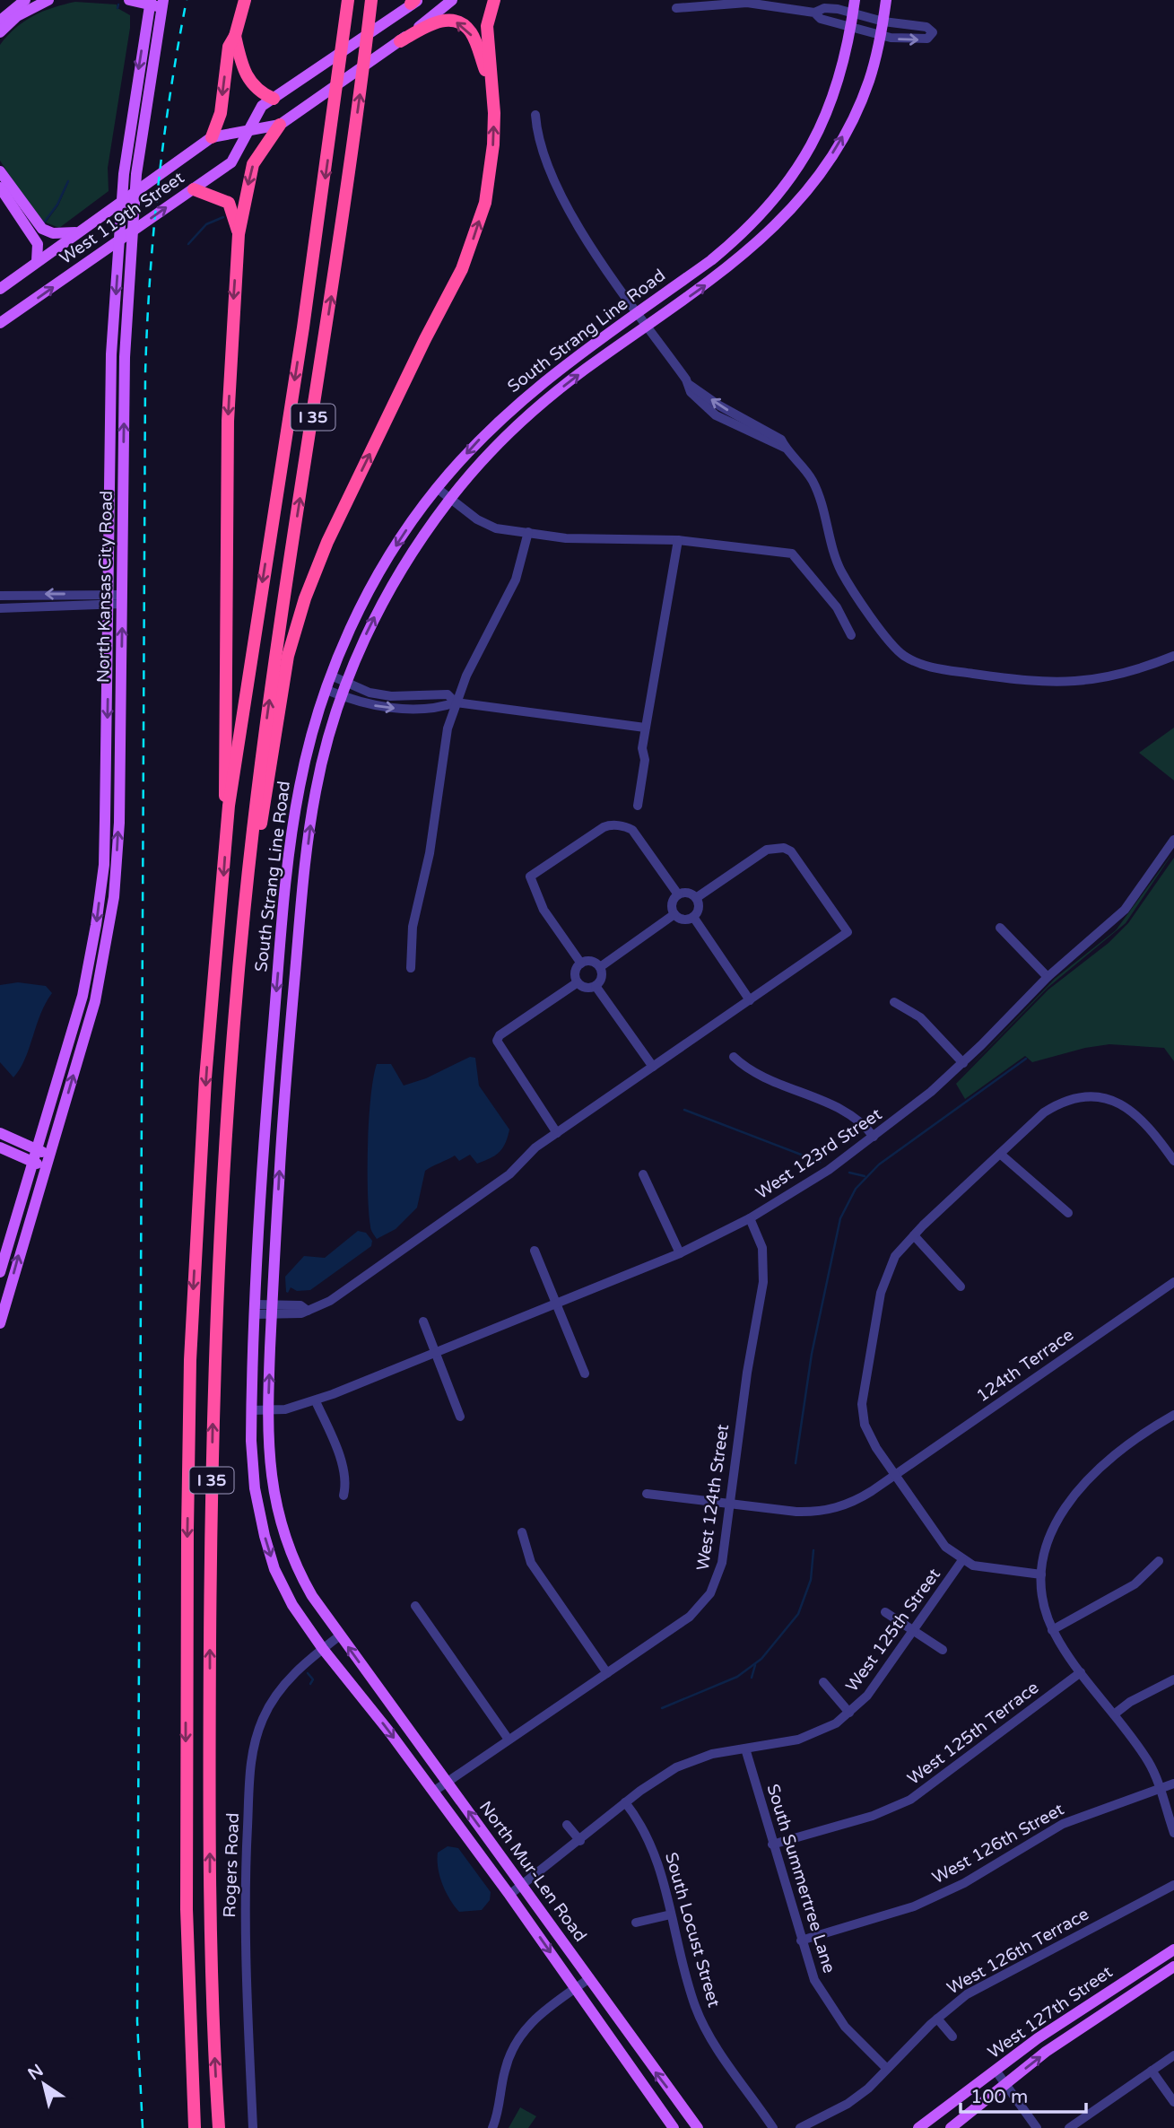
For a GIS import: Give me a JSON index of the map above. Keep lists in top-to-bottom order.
{
  "streets": {
    "highway": ["I 35"],
    "main road": [
      "West 119th Street",
      "South Strang Line Road",
      "North Kansas City Road",
      "North Mur-Len Road",
      "West 127th Street"
    ],
    "street": [
      "West 123rd Street",
      "124th Terrace",
      "West 124th Street",
      "West 125th Street",
      "West 125th Terrace",
      "West 126th Street",
      "Rogers Road",
      "South Summertree Lane",
      "South Locust Street",
      "West 126th Terrace"
    ]
  },
  "crossings": [
    ["South Strang Line Road", "West 123rd Street"],
    ["South Strang Line Road", "Rogers Road"],
    ["South Strang Line Road", "North Mur-Len Road"],
    ["West 123rd Street", "West 124th Street"],
    ["124th Terrace", "West 124th Street"],
    ["West 124th Street", "North Mur-Len Road"],
    ["West 125th Street", "North Mur-Len Road"],
    ["West 125th Street", "South Summertree Lane"],
    ["West 125th Street", "South Locust Street"],
    ["West 125th Terrace", "South Summertree Lane"],
    ["West 126th Street", "South Summertree Lane"],
    ["Rogers Road", "North Mur-Len Road"],
    ["South Summertree Lane", "West 126th Terrace"]
  ],
  "scale_bar": "100 m",
  "north": "top left"
}
